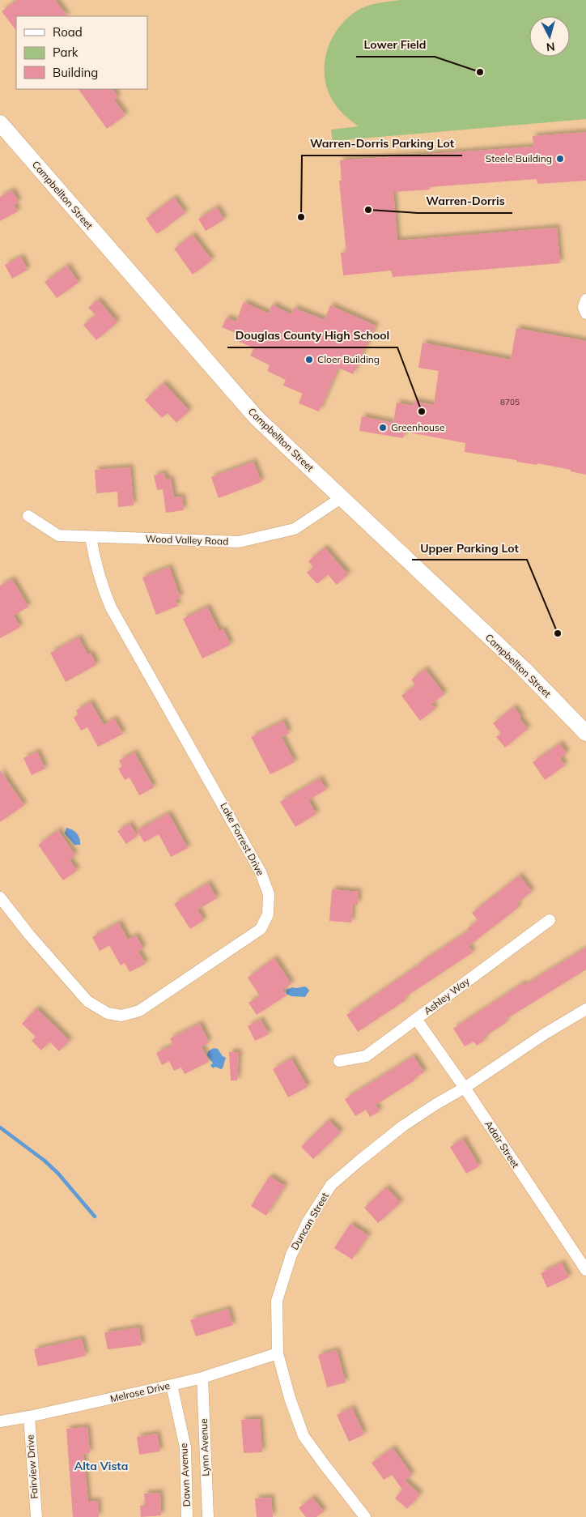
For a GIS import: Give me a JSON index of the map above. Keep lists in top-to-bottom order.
{
  "streets": {
    "main road": ["Campbellton Street"],
    "street": [
      "Wood Valley Road",
      "Lake Forrest Drive",
      "Ashley Way",
      "Adair Street",
      "Duncan Street",
      "Melrose Drive",
      "Lynn Avenue",
      "Fairview Drive",
      "Dawn Avenue"
    ]
  },
  "crossings": [
    ["Campbellton Street", "Wood Valley Road"],
    ["Wood Valley Road", "Lake Forrest Drive"],
    ["Ashley Way", "Adair Street"],
    ["Adair Street", "Duncan Street"],
    ["Duncan Street", "Melrose Drive"],
    ["Melrose Drive", "Lynn Avenue"],
    ["Melrose Drive", "Fairview Drive"],
    ["Melrose Drive", "Dawn Avenue"]
  ],
  "districts": ["Alta Vista"],
  "places": [
    "Lower Field",
    "Steele Building",
    "Warren-Dorris",
    "Warren-Dorris Parking Lot",
    "Cloer Building",
    "Douglas County High School",
    "Greenhouse",
    "Upper Parking Lot"
  ],
  "house_numbers": ["8705"],
  "legend": ["Road", "Park", "Building"],
  "north": "bottom"
}
